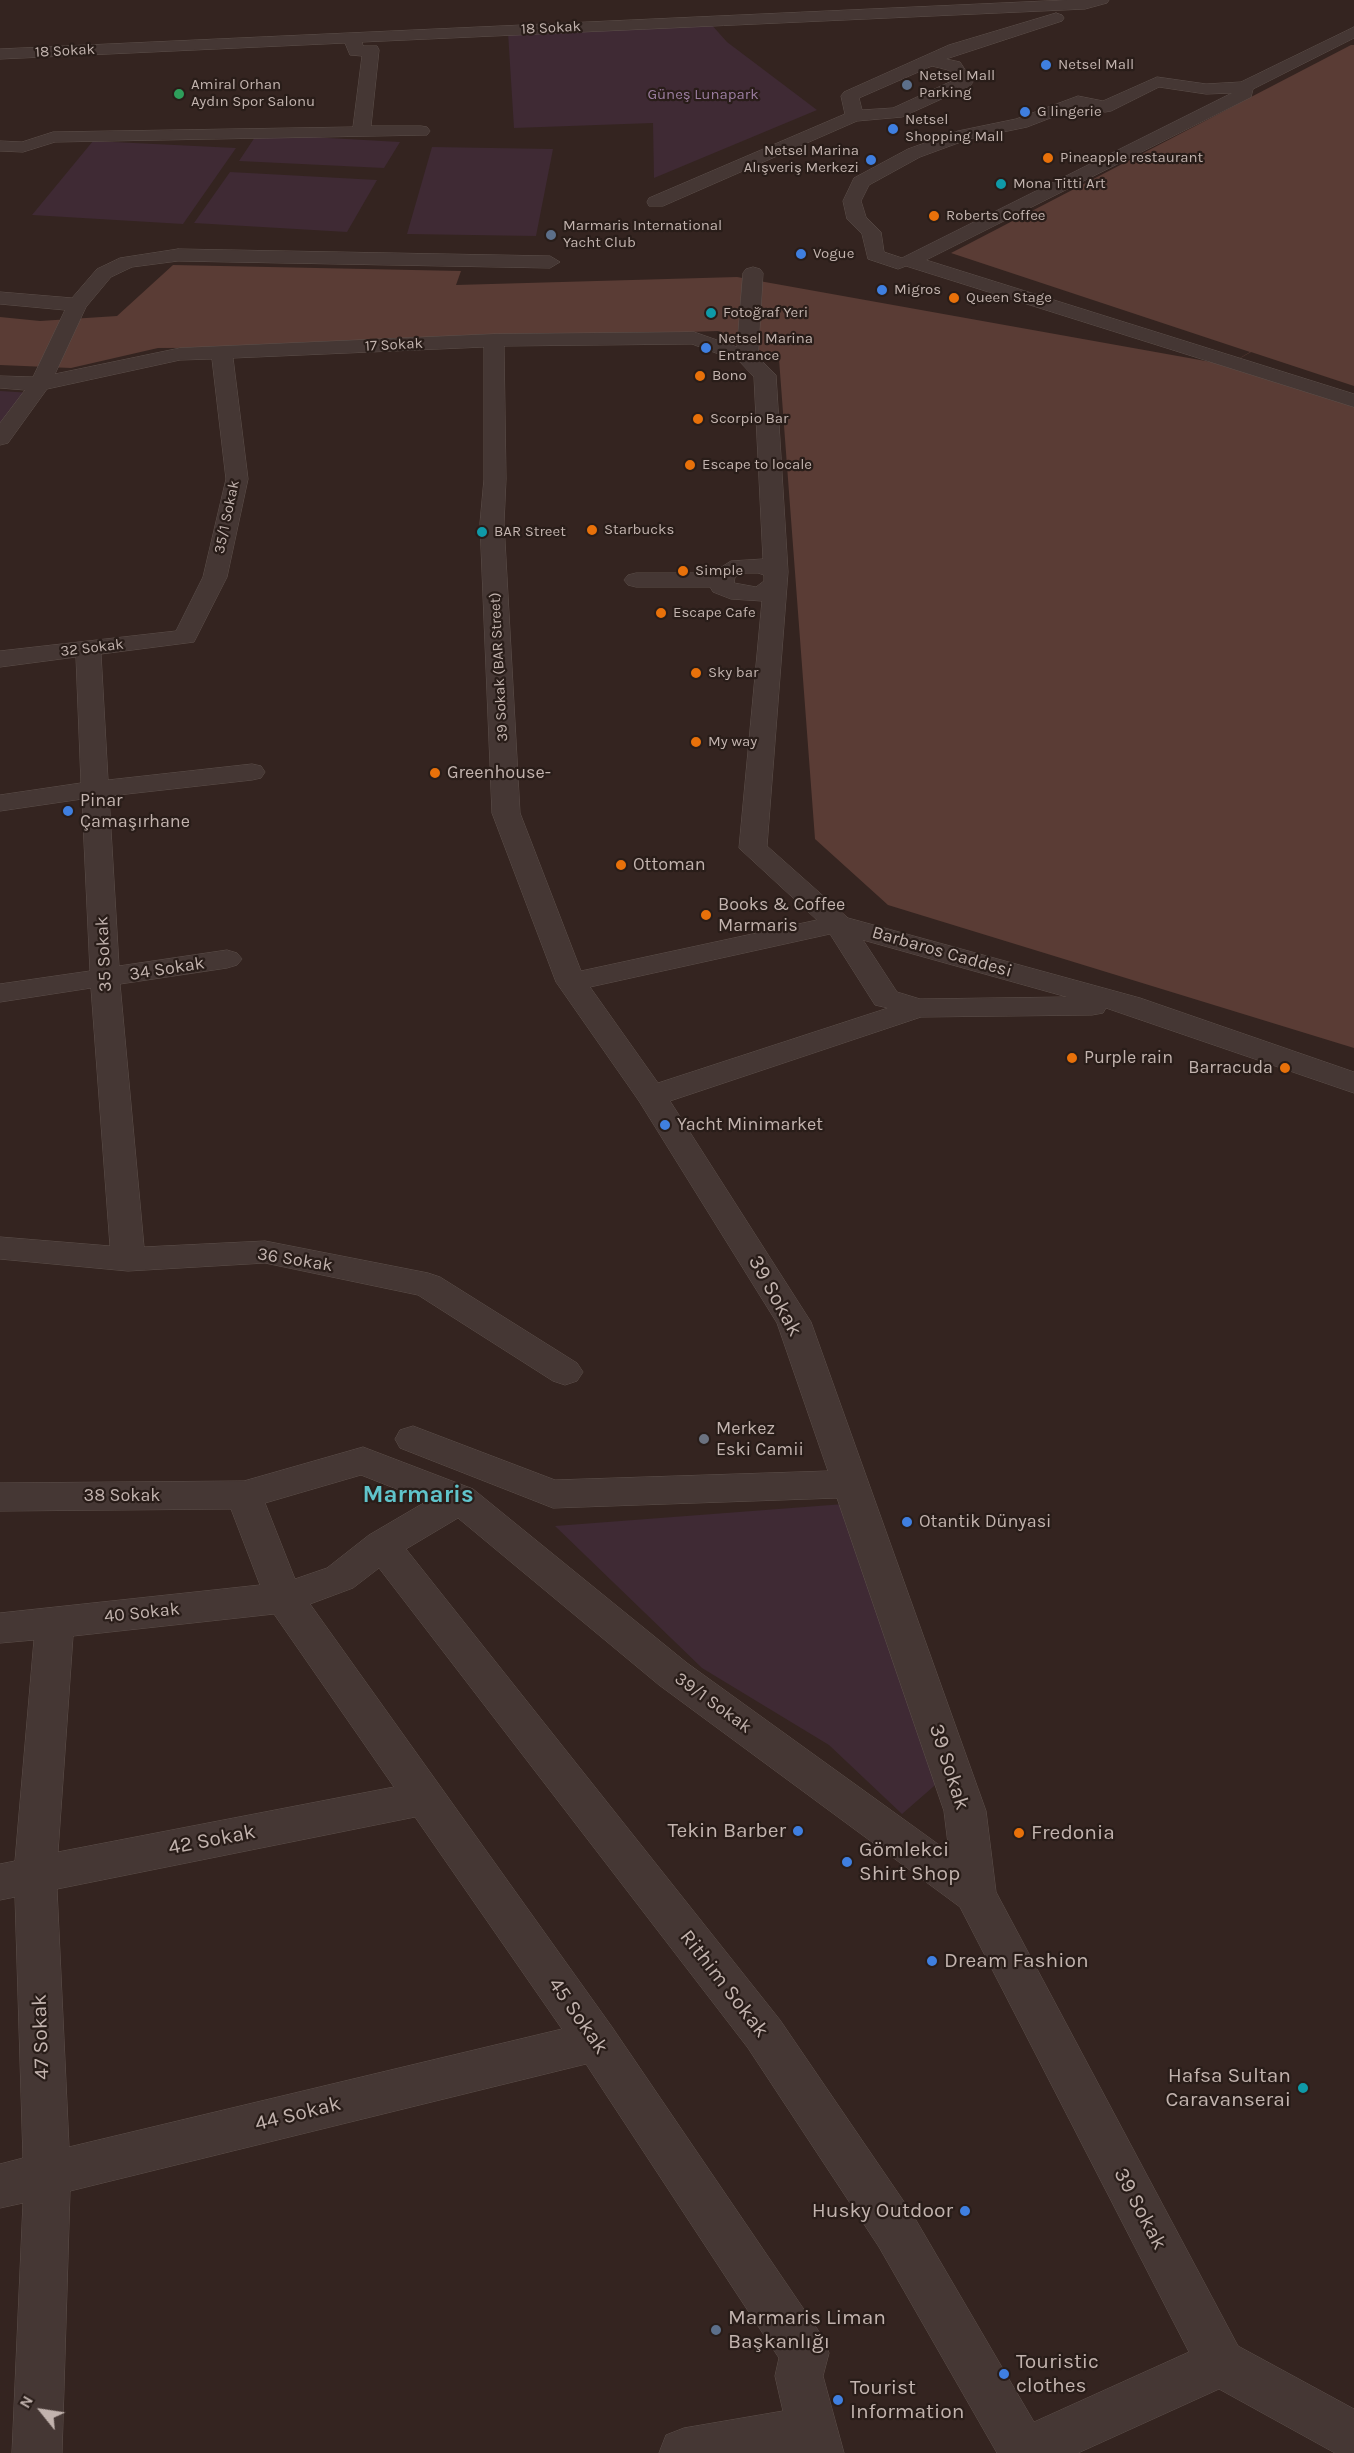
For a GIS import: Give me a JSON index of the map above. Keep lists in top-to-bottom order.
{
  "streets": {
    "street": [
      "18 Sokak",
      "17 Sokak",
      "35/1 Sokak",
      "32 Sokak",
      "39 Sokak (BAR Street)",
      "Barbaros Caddesi",
      "35 Sokak",
      "34 Sokak",
      "36 Sokak",
      "39 Sokak",
      "38 Sokak",
      "40 Sokak",
      "39/1 Sokak",
      "42 Sokak",
      "Rithim Sokak",
      "45 Sokak",
      "47 Sokak",
      "44 Sokak"
    ]
  },
  "crossings": [
    ["17 Sokak", "35/1 Sokak"],
    ["17 Sokak", "39 Sokak (BAR Street)"],
    ["17 Sokak", "Barbaros Caddesi"],
    ["35/1 Sokak", "32 Sokak"],
    ["32 Sokak", "35 Sokak"],
    ["39 Sokak (BAR Street)", "39 Sokak"],
    ["35 Sokak", "34 Sokak"],
    ["35 Sokak", "36 Sokak"],
    ["39 Sokak", "39/1 Sokak"],
    ["38 Sokak", "40 Sokak"],
    ["38 Sokak", "39/1 Sokak"],
    ["38 Sokak", "45 Sokak"],
    ["40 Sokak", "39/1 Sokak"],
    ["40 Sokak", "Rithim Sokak"],
    ["40 Sokak", "45 Sokak"],
    ["40 Sokak", "47 Sokak"],
    ["42 Sokak", "45 Sokak"],
    ["42 Sokak", "47 Sokak"],
    ["45 Sokak", "44 Sokak"],
    ["47 Sokak", "44 Sokak"]
  ],
  "districts": ["Marmaris"],
  "parks": ["Güneş Lunapark"],
  "places": [
    "Netsel Mall",
    "Netsel Mall Parking",
    "Amiral Orhan Aydın Spor Salonu",
    "G lingerie",
    "Netsel Shopping Mall",
    "Pineapple restaurant",
    "Netsel Marina Alışveriş Merkezi",
    "Mona Titti Art",
    "Roberts Coffee",
    "Marmaris International Yacht Club",
    "Vogue",
    "Migros",
    "Queen Stage",
    "Fotoğraf Yeri",
    "Netsel Marina Entrance",
    "Bono",
    "Scorpio Bar",
    "Escape to locale",
    "Starbucks",
    "BAR Street",
    "Simple",
    "Escape Cafe",
    "Sky bar",
    "My way",
    "Greenhouse-",
    "Pinar Çamaşırhane",
    "Ottoman",
    "Books & Coffee Marmaris",
    "Purple rain",
    "Barracuda",
    "Yacht Minimarket",
    "Merkez Eski Camii",
    "Otantik Dünyasi",
    "Tekin Barber",
    "Fredonia",
    "Gömlekci Shirt Shop",
    "Dream Fashion",
    "Hafsa Sultan Caravanserai",
    "Husky Outdoor",
    "Marmaris Liman Başkanlığı",
    "Touristic clothes",
    "Tourist Information"
  ],
  "north": "top left"
}
